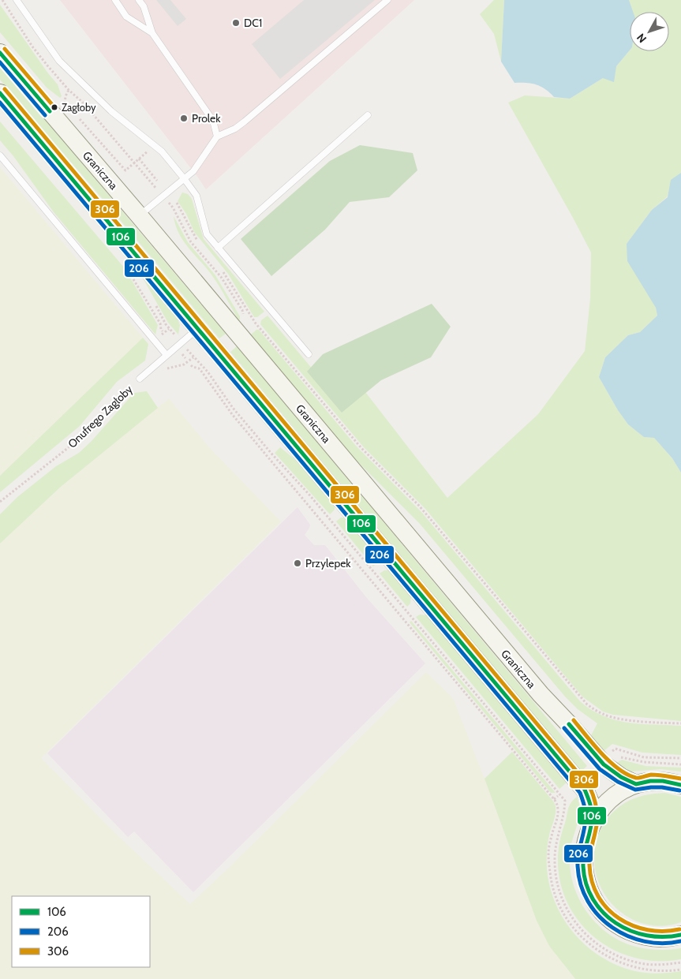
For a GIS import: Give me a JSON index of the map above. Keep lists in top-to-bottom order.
{
  "streets": {
    "main road": ["Graniczna"],
    "lane": ["Onufrego Zagłoby"]
  },
  "places": [
    "DC1",
    "Zagłoby",
    "Prolek",
    "Przylepek"
  ],
  "lines": ["transit line 306", "transit line 106", "transit line 206"],
  "legend": ["106", "206", "306"],
  "north": "bottom left"
}
